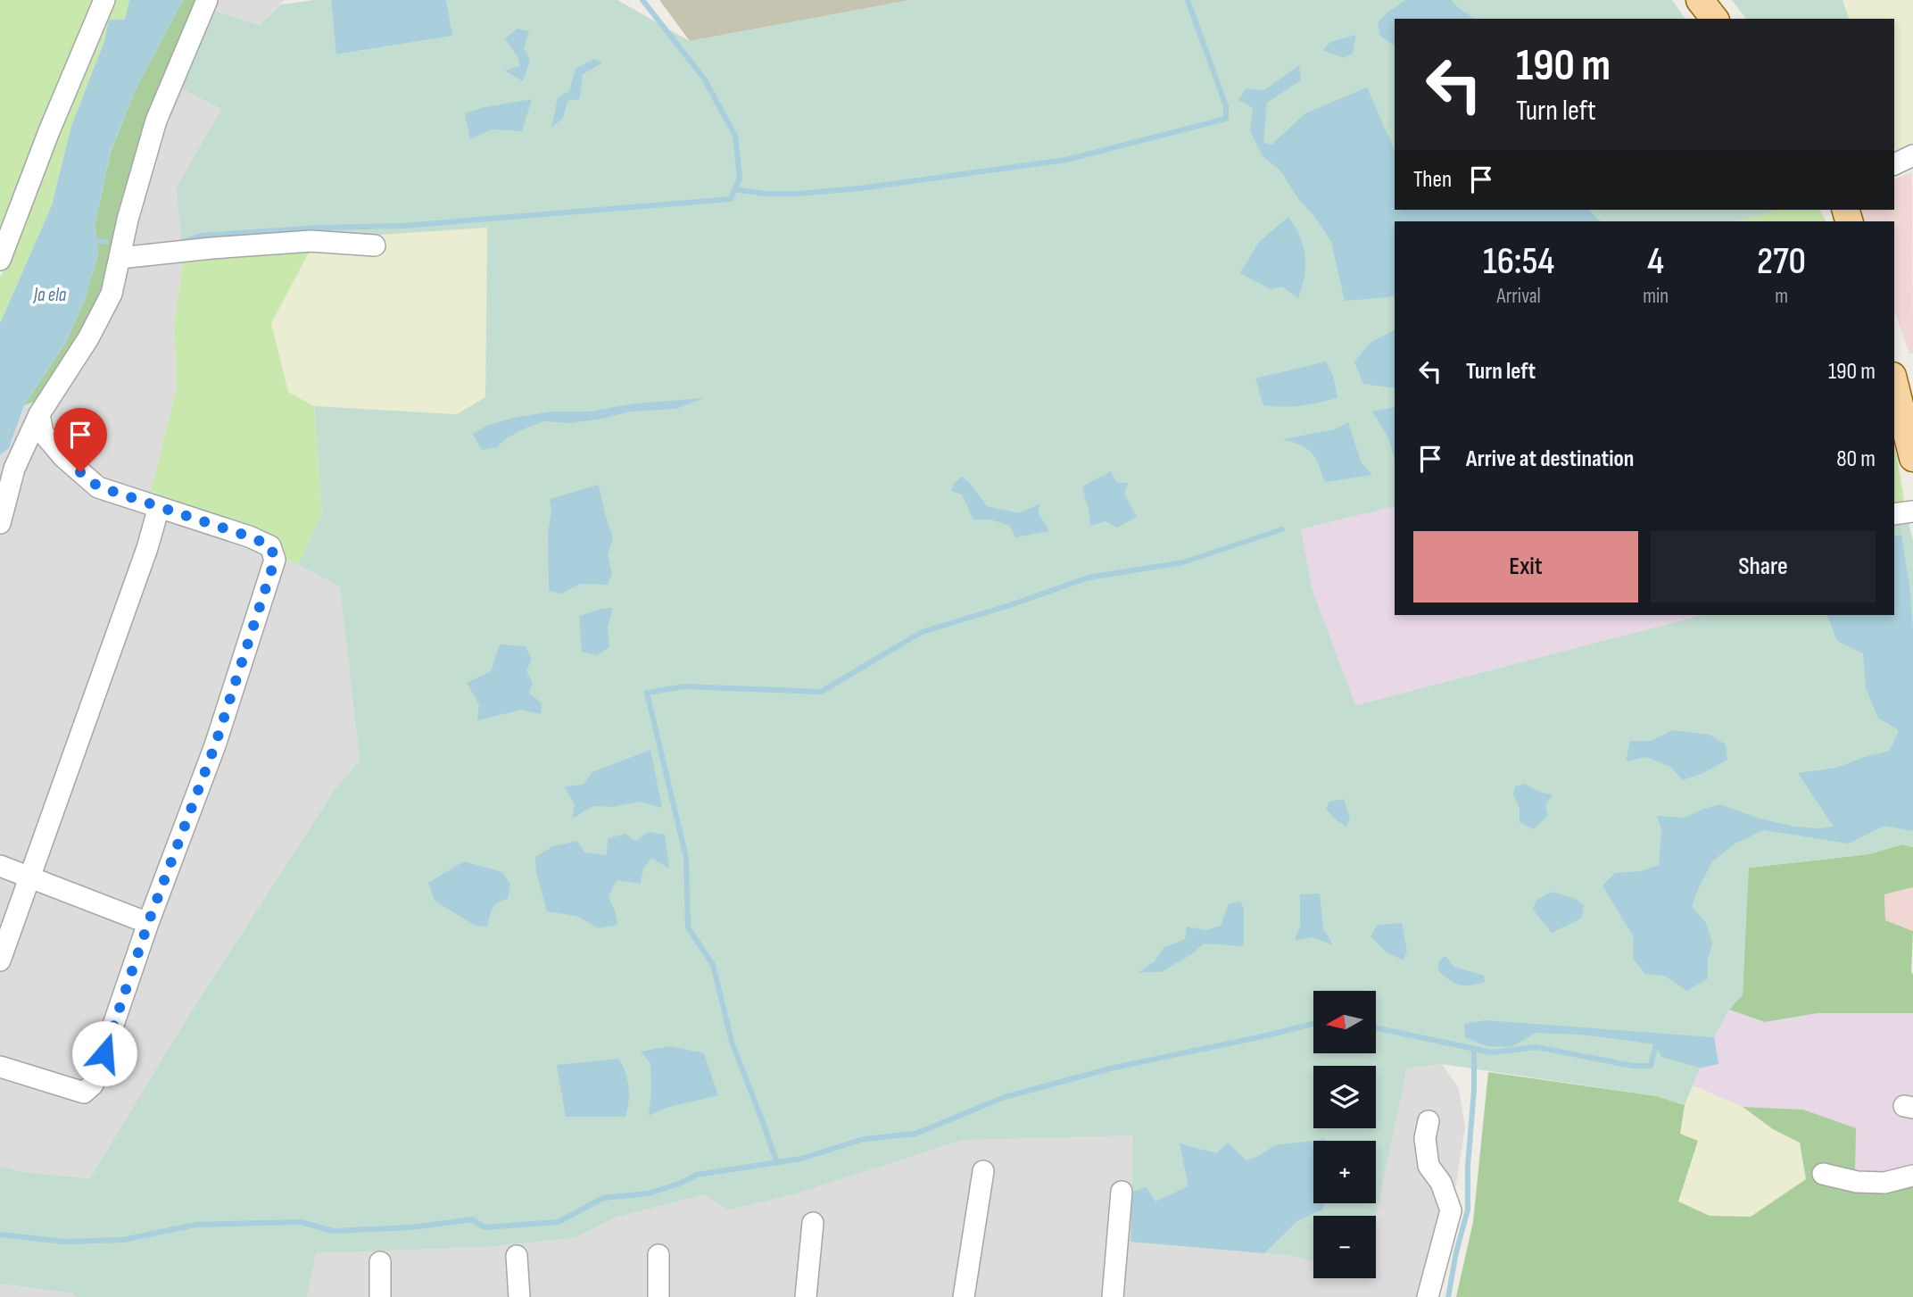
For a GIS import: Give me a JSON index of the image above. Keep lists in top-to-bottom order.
{
  "water": ["Ja ela"],
  "north": "left",
  "page": {
    "turn": ["190 m", "Turn left"],
    "then": "Then",
    "eta": [
      "16:54",
      "Arrival",
      "4",
      "min",
      "270",
      "m"
    ],
    "list": [
      {
        "name": "Turn left",
        "value": "190 m"
      },
      {
        "name": "Arrive at destination",
        "value": "80 m"
      }
    ],
    "buttons": ["Exit", "Share"],
    "map_buttons": ["+", "−"]
  }
}
